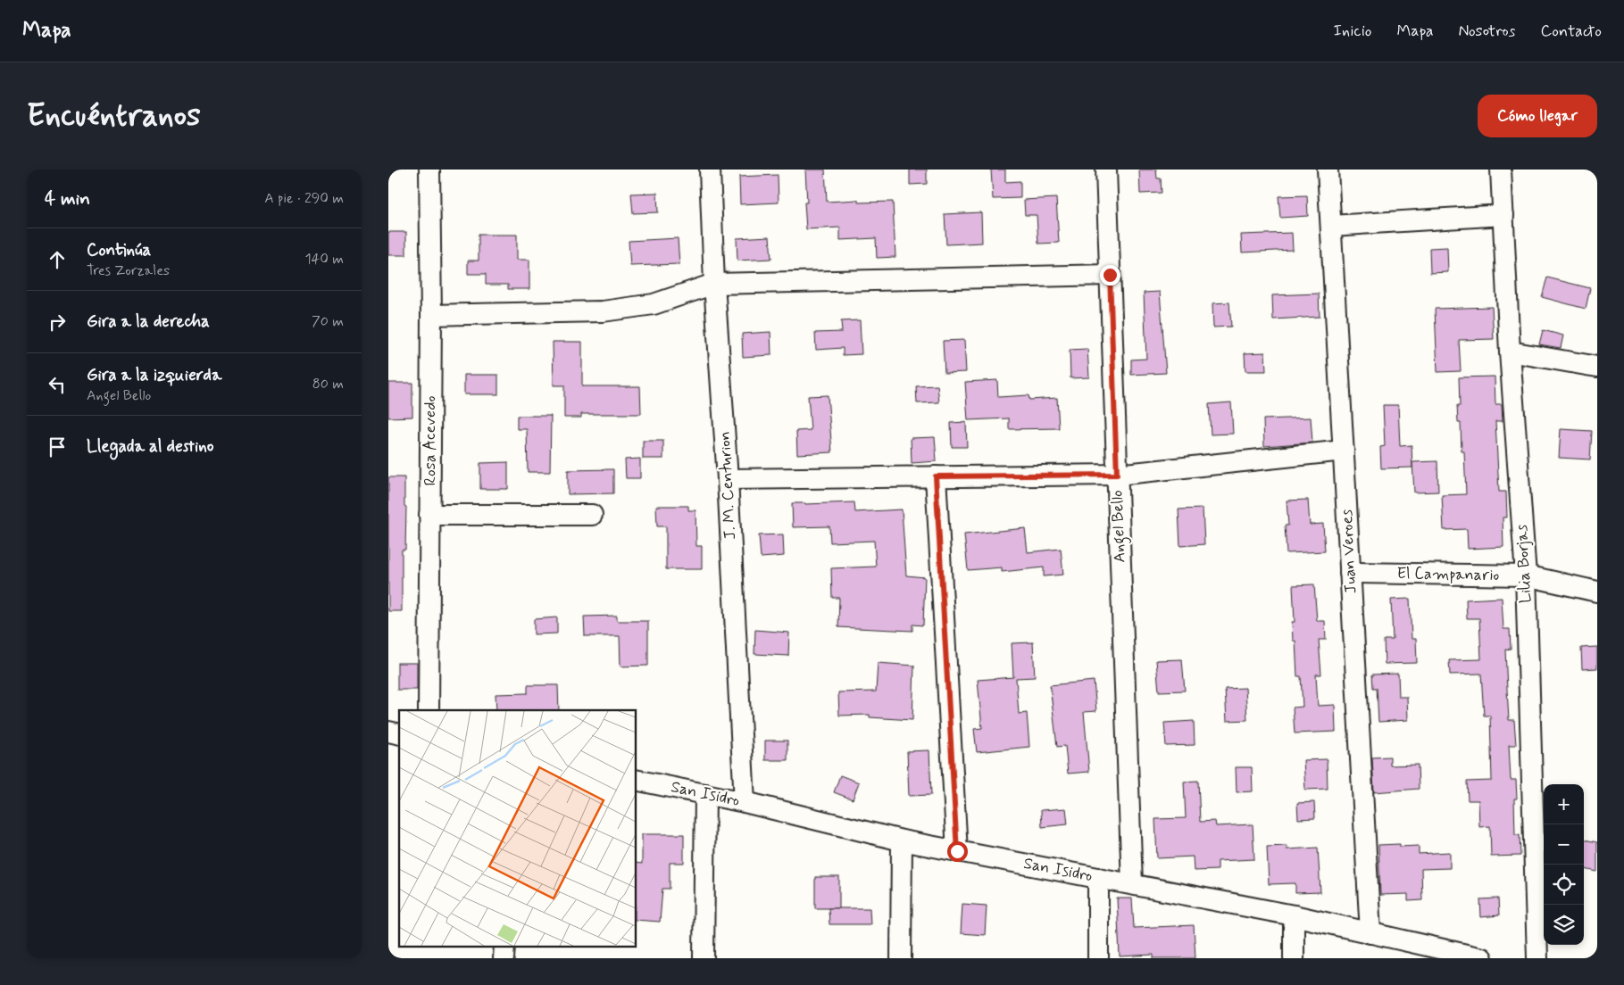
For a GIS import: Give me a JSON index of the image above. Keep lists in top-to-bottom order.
{
  "streets": {
    "street": [
      "Rosa Acevedo",
      "J. M. Centurion",
      "Angel Bello",
      "Juan Veroes",
      "Lilia Borjas",
      "El Campanario",
      "San Isidro"
    ]
  },
  "crossings": [
    ["J. M. Centurion", "San Isidro"],
    ["Angel Bello", "San Isidro"],
    ["Juan Veroes", "El Campanario"],
    ["Juan Veroes", "San Isidro"],
    ["Lilia Borjas", "El Campanario"]
  ],
  "page": {
    "header": "Mapa",
    "nav": [
      "Inicio",
      "Mapa",
      "Nosotros",
      "Contacto"
    ],
    "buttons": "Cómo llegar",
    "title": "Encuéntranos",
    "heading": ["4 min", "A pie · 290 m"],
    "list": [
      ["Continúa", "Tres Zorzales", "140 m"],
      ["Gira a la derecha", "70 m"],
      ["Gira a la izquierda", "Angel Bello", "80 m"],
      "Llegada al destino"
    ],
    "map_buttons": ["+", "−"]
  }
}
